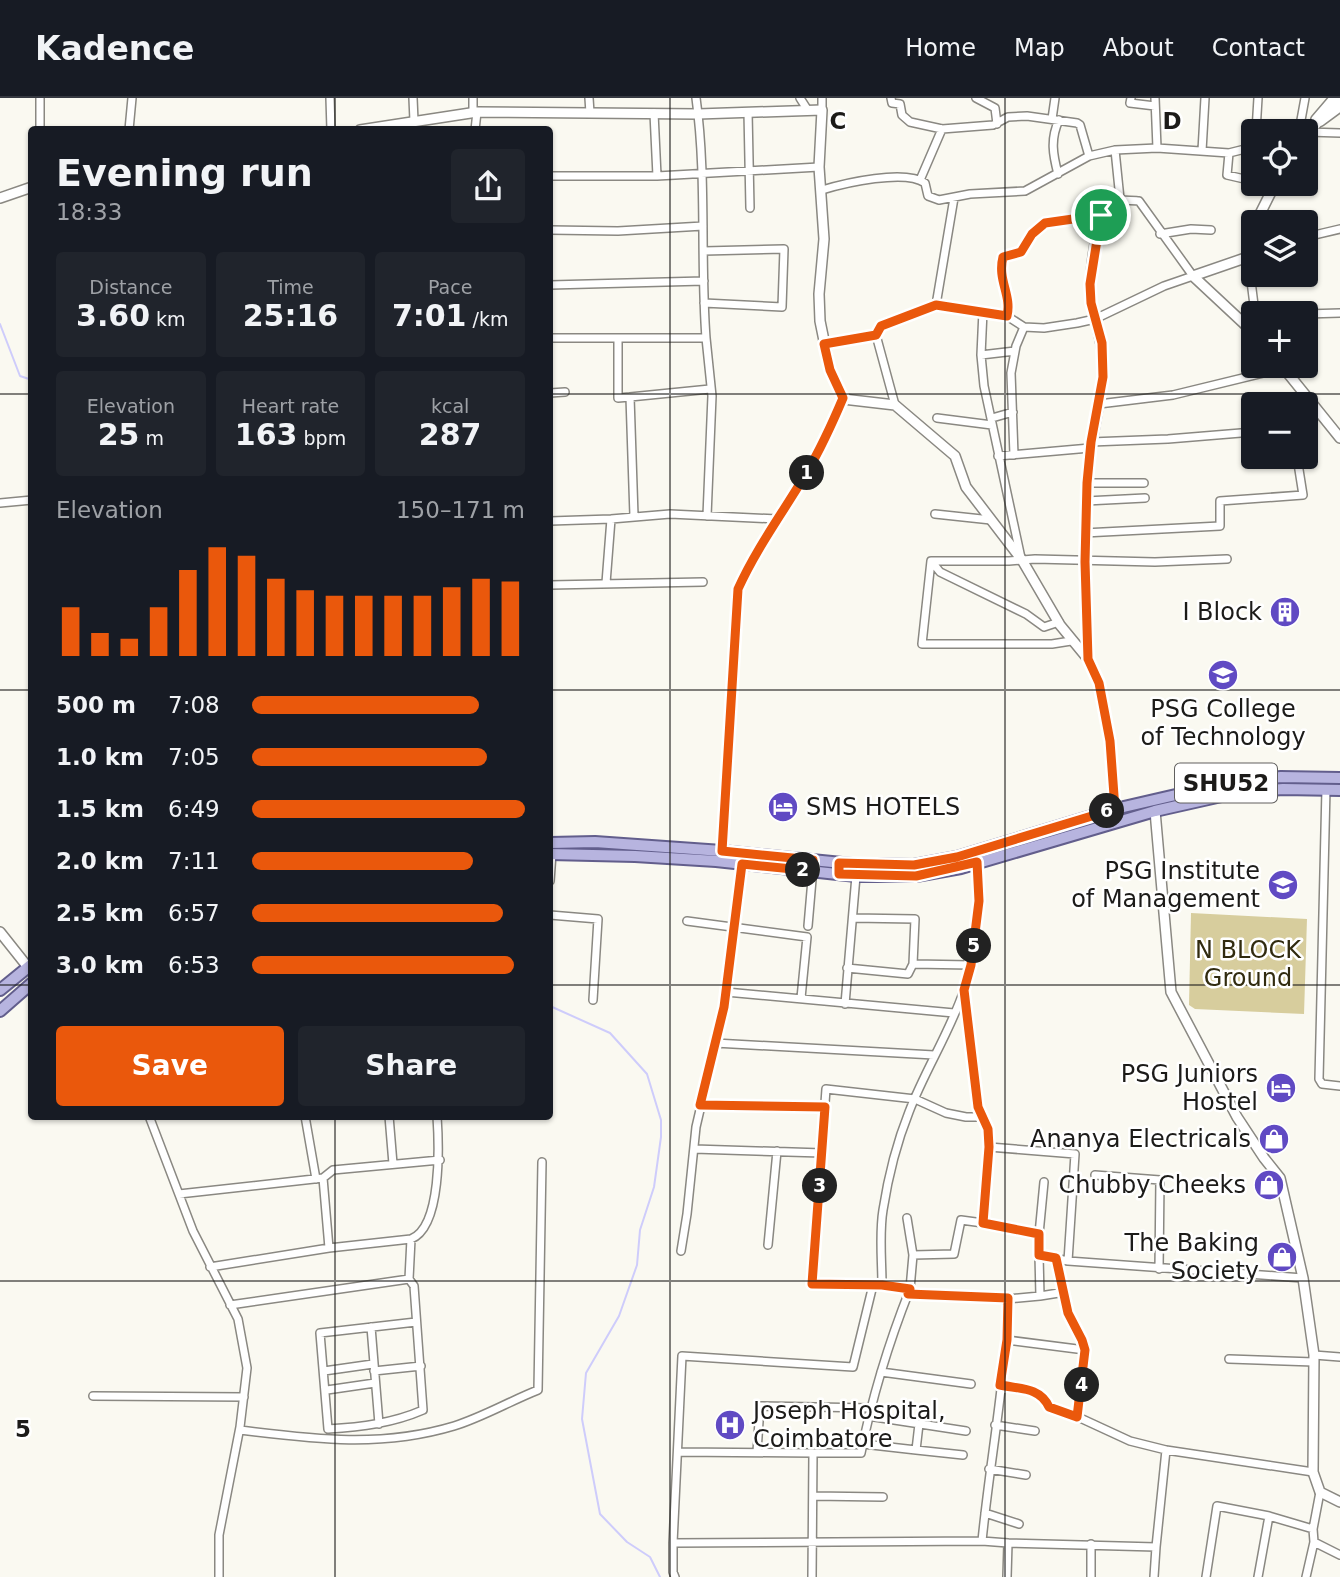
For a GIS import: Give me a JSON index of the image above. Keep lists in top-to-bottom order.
{
  "streets": {
    "main road": ["SHU52"]
  },
  "parks": ["N BLOCK Ground"],
  "places": {
    "building": ["I Block"],
    "school or university": ["PSG College of Technology", "PSG Institute of Management"],
    "hotel": ["SMS HOTELS", "PSG Juniors Hostel"],
    "shop": ["Ananya Electricals", "Chubby Cheeks", "The Baking Society"],
    "hospital": ["Joseph Hospital, Coimbatore"]
  },
  "page": {
    "header": "Kadence",
    "nav": [
      "Home",
      "Map",
      "About",
      "Contact"
    ],
    "map_buttons": ["+", "−"],
    "heading": ["Evening run", "18:33"],
    "stats": [
      ["Distance", "3.60 km"],
      ["Time", "25:16"],
      ["Pace", "7:01 /km"],
      ["Elevation", "25 m"],
      ["Heart rate", "163 bpm"],
      ["kcal", "287"]
    ],
    "pins": [
      "1",
      "6",
      "2",
      "5",
      "3",
      "4"
    ],
    "chart": ["Elevation", "150–171 m"],
    "list": [
      {
        "name": "500 m",
        "note": "7:08"
      },
      {
        "name": "1.0 km",
        "note": "7:05"
      },
      {
        "name": "1.5 km",
        "note": "6:49"
      },
      {
        "name": "2.0 km",
        "note": "7:11"
      },
      {
        "name": "2.5 km",
        "note": "6:57"
      },
      {
        "name": "3.0 km",
        "note": "6:53"
      }
    ],
    "buttons": ["Save", "Share"]
  },
  "grid": {
    "columns": ["C", "D"],
    "rows": ["5"]
  }
}
